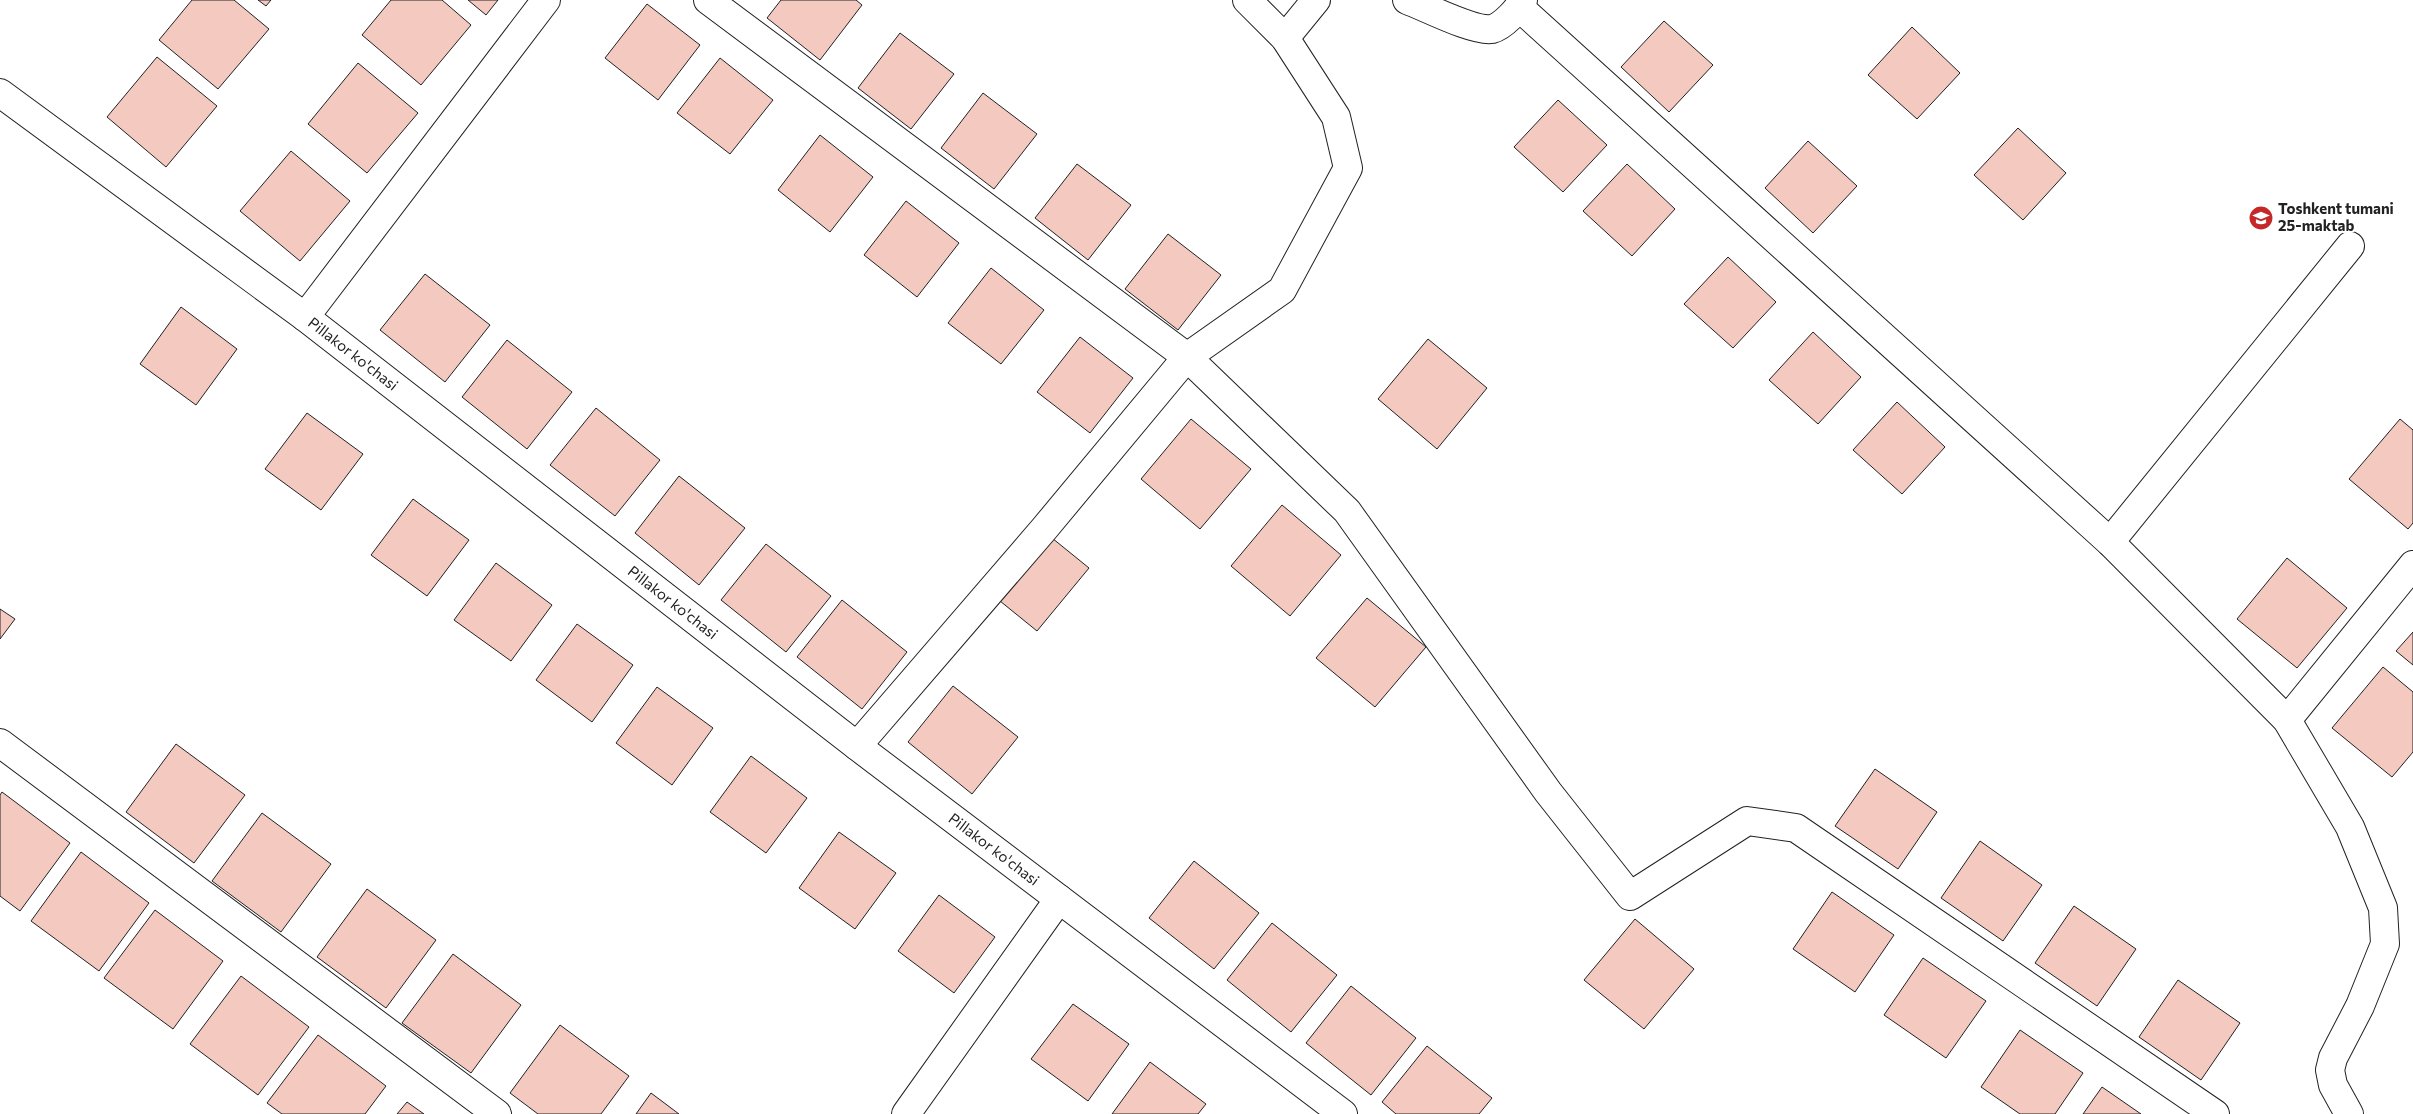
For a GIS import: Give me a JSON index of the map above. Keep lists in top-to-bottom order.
{
  "streets": {
    "street": ["Pillakor ko'chasi"]
  },
  "places": {
    "school or university": ["Toshkent tumani 25-maktab"]
  }
}
